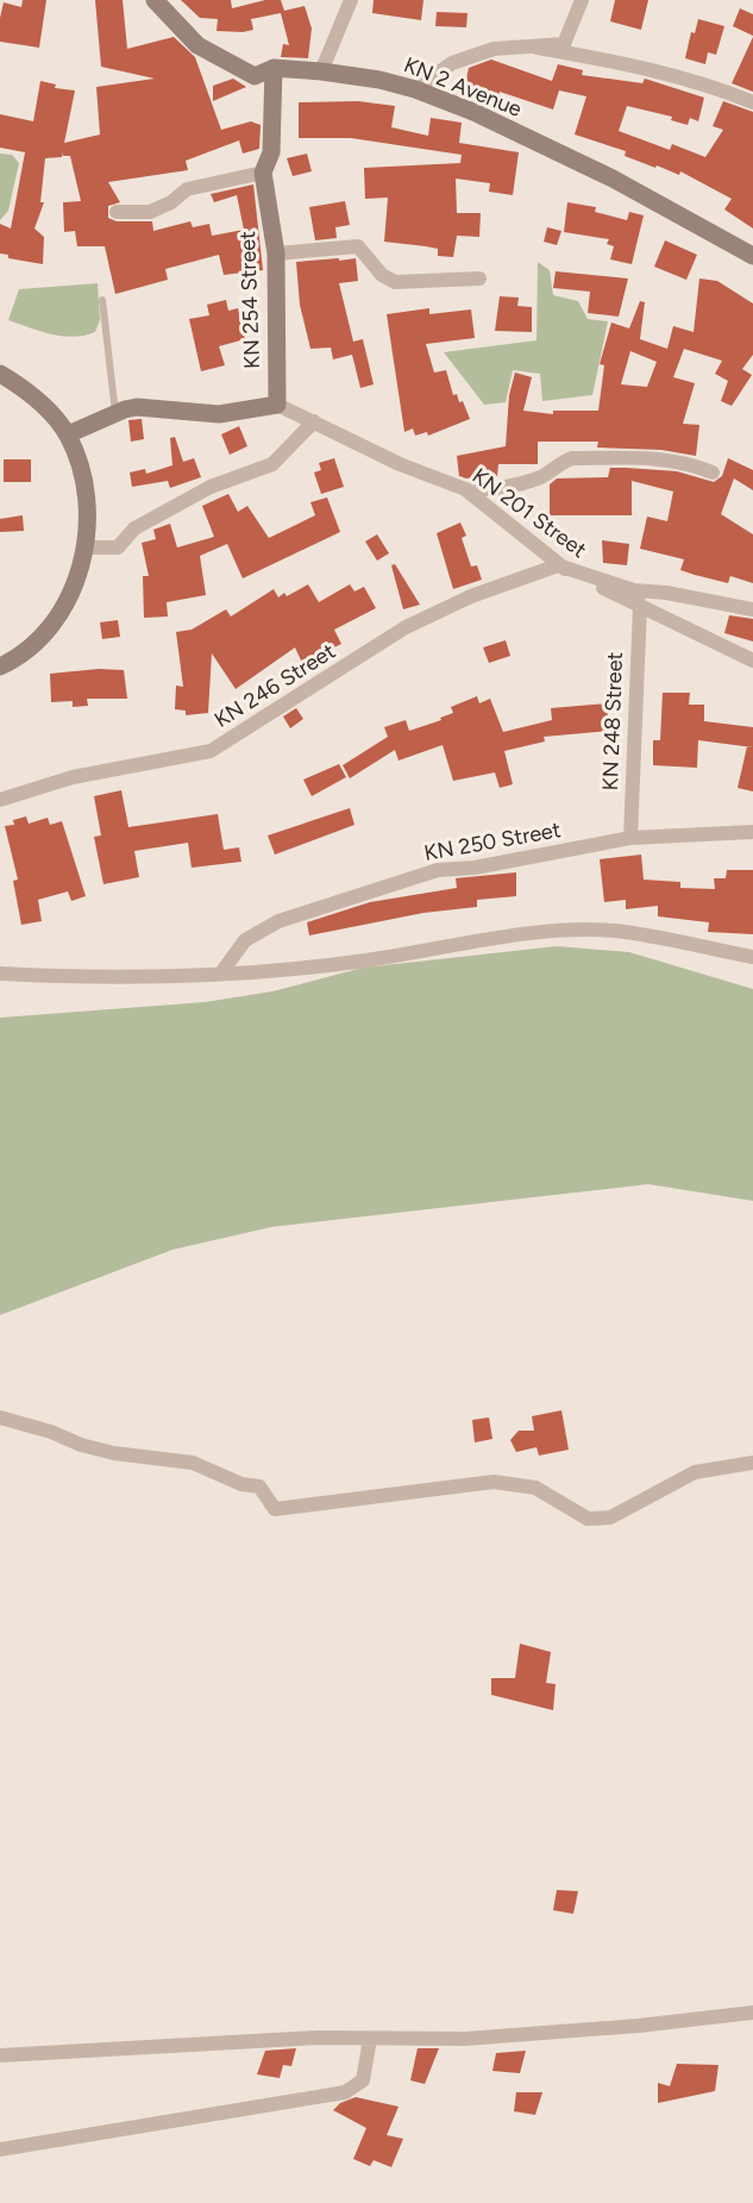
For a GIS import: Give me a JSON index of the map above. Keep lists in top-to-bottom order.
{
  "streets": {
    "main road": ["KN 2 Avenue", "KN 254 Street"],
    "street": [
      "KN 201 Street",
      "KN 246 Street",
      "KN 248 Street",
      "KN 250 Street"
    ]
  },
  "crossings": [
    ["KN 2 Avenue", "KN 254 Street"],
    ["KN 254 Street", "KN 201 Street"],
    ["KN 201 Street", "KN 246 Street"],
    ["KN 201 Street", "KN 248 Street"],
    ["KN 248 Street", "KN 250 Street"]
  ]
}
